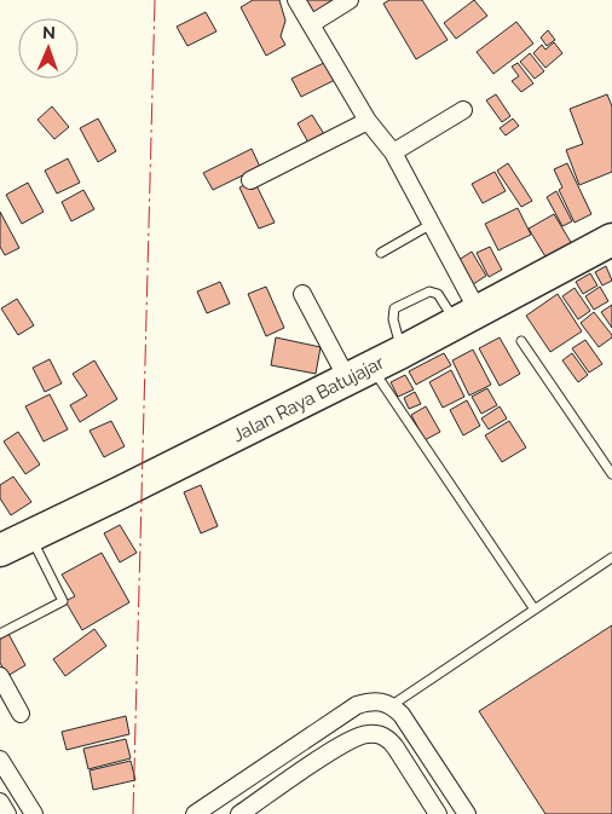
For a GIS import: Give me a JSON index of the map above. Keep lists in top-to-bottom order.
{
  "streets": {
    "highway": ["Jalan Raya Batujajar"]
  },
  "north": "top"
}
